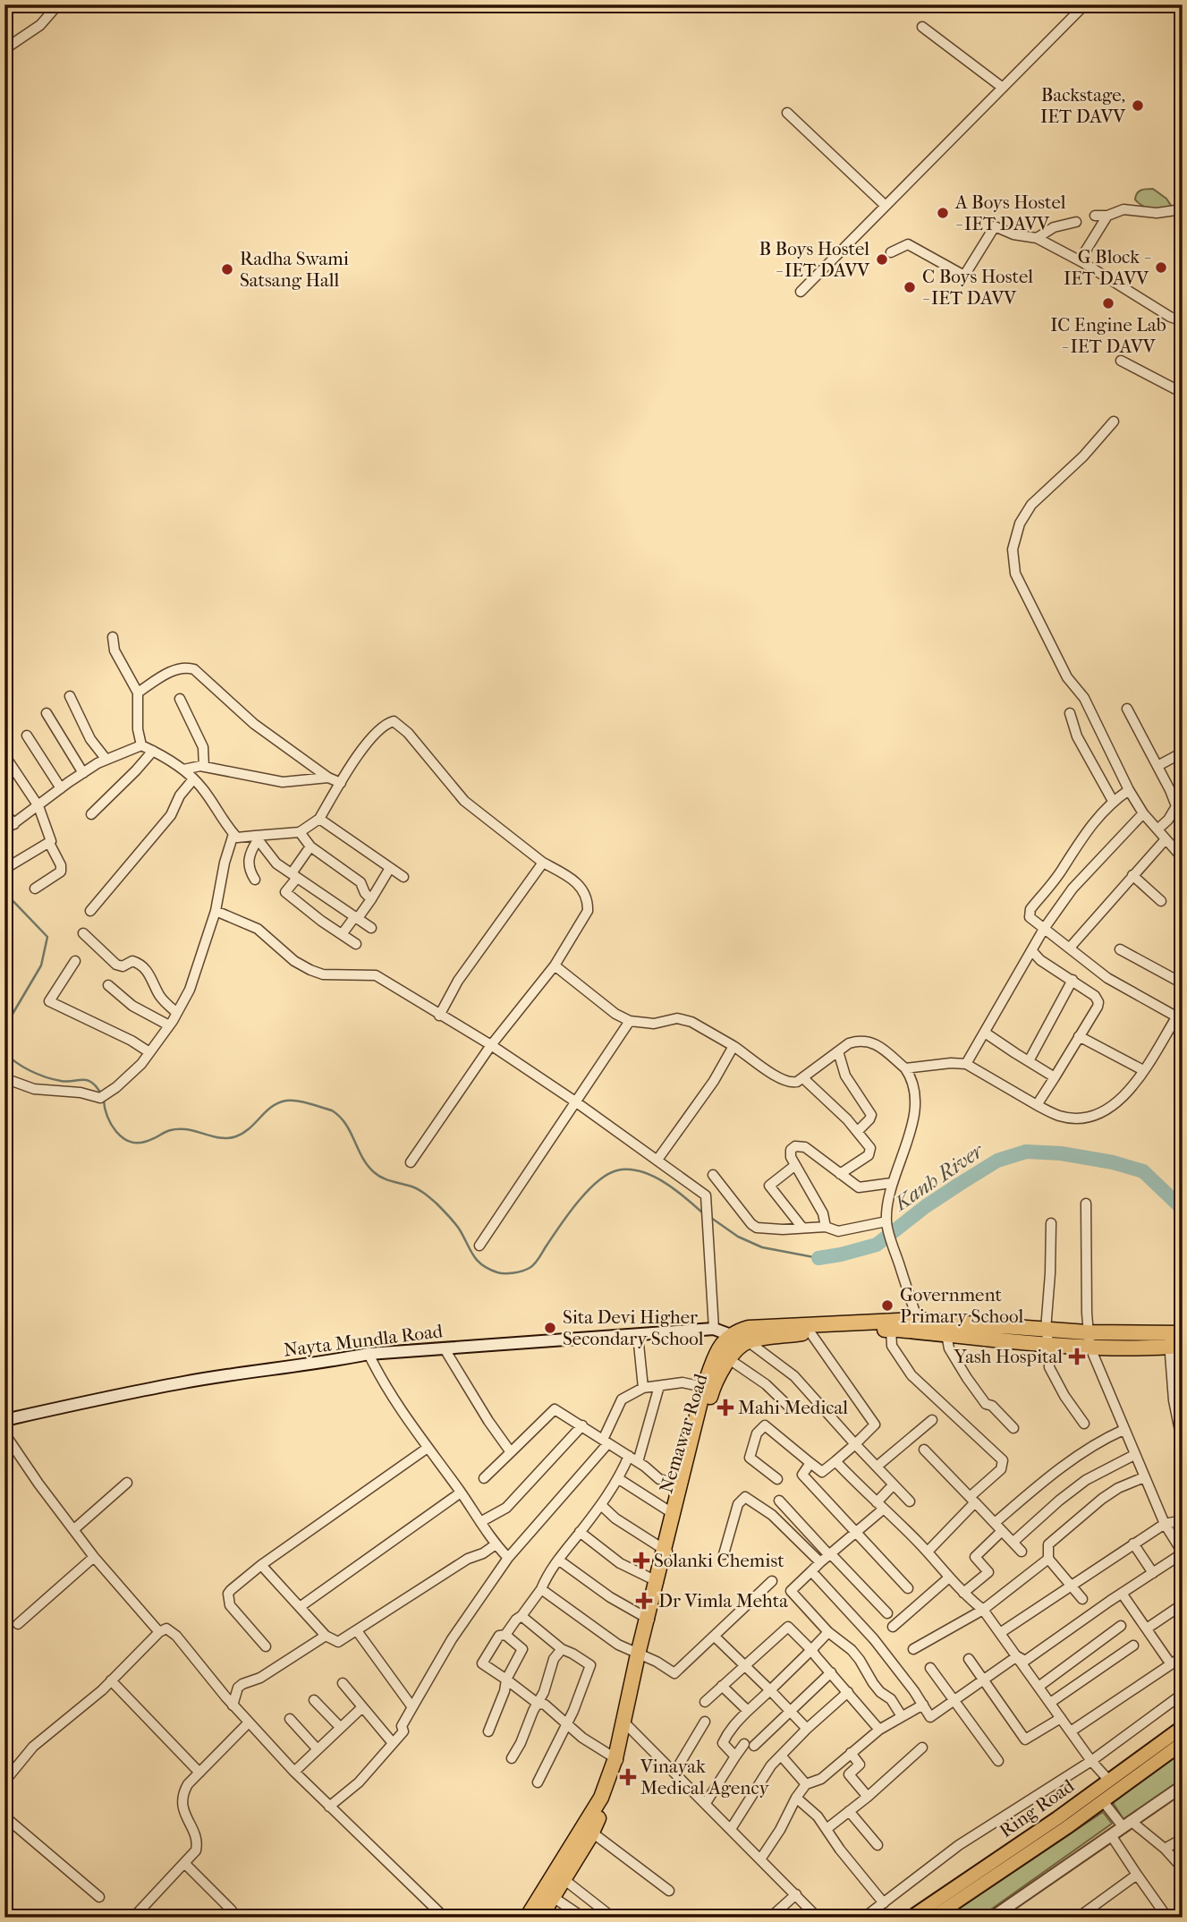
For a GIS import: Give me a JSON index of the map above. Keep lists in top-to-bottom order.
{
  "streets": {
    "highway": ["Nemawar Road"],
    "main road": ["Nayta Mundla Road", "Ring Road"]
  },
  "crossings": [
    ["Nayta Mundla Road", "Nemawar Road"]
  ],
  "water": ["Kanh River"],
  "places": {
    "other": [
      "Backstage, IET DAVV",
      "A Boys Hostel - IET DAVV",
      "B Boys Hostel - IET DAVV",
      "G Block - IET DAVV",
      "Radha Swami Satsang Hall",
      "C Boys Hostel - IET DAVV",
      "IC Engine Lab - IET DAVV",
      "Government Primary School",
      "Sita Devi Higher Secondary School"
    ],
    "health": [
      "Yash Hospital",
      "Mahi Medical",
      "Solanki Chemist",
      "Dr Vimla Mehta",
      "Vinayak Medical Agency"
    ]
  }
}
